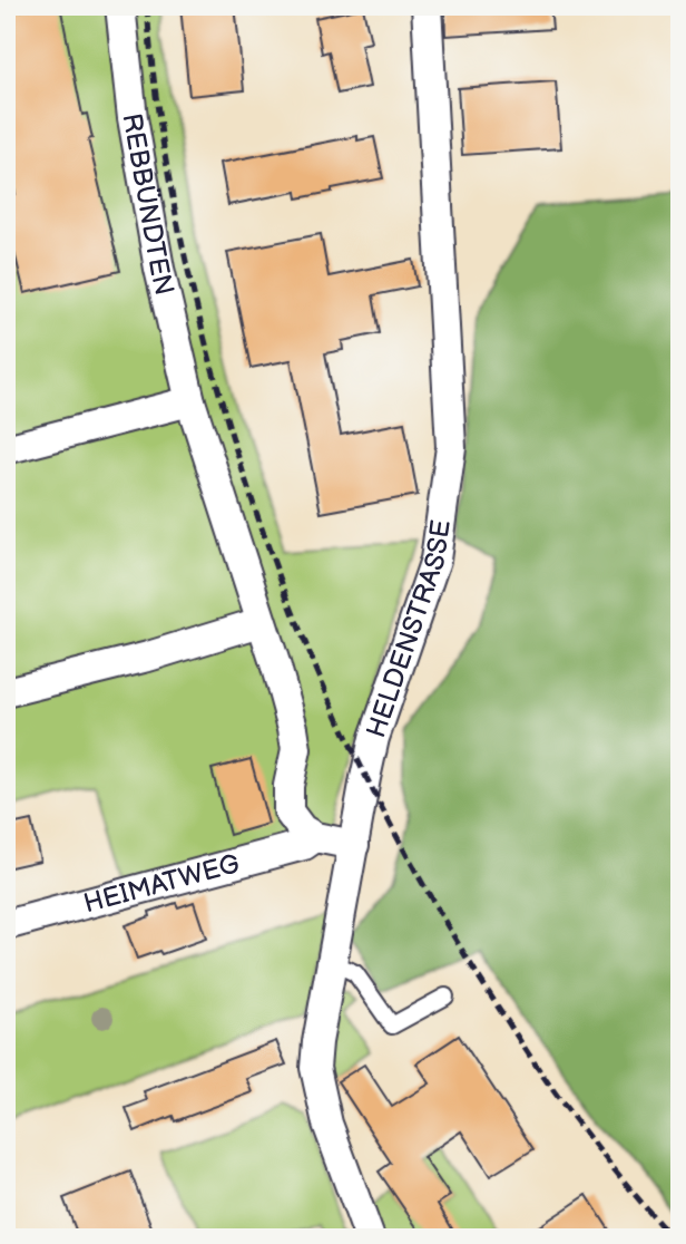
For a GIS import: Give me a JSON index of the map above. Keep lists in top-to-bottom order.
{
  "streets": {
    "street": ["REBBÜNDTEN", "HELDENSTRASSE", "HEIMATWEG"]
  },
  "crossings": [
    ["REBBÜNDTEN", "HEIMATWEG"]
  ]
}
